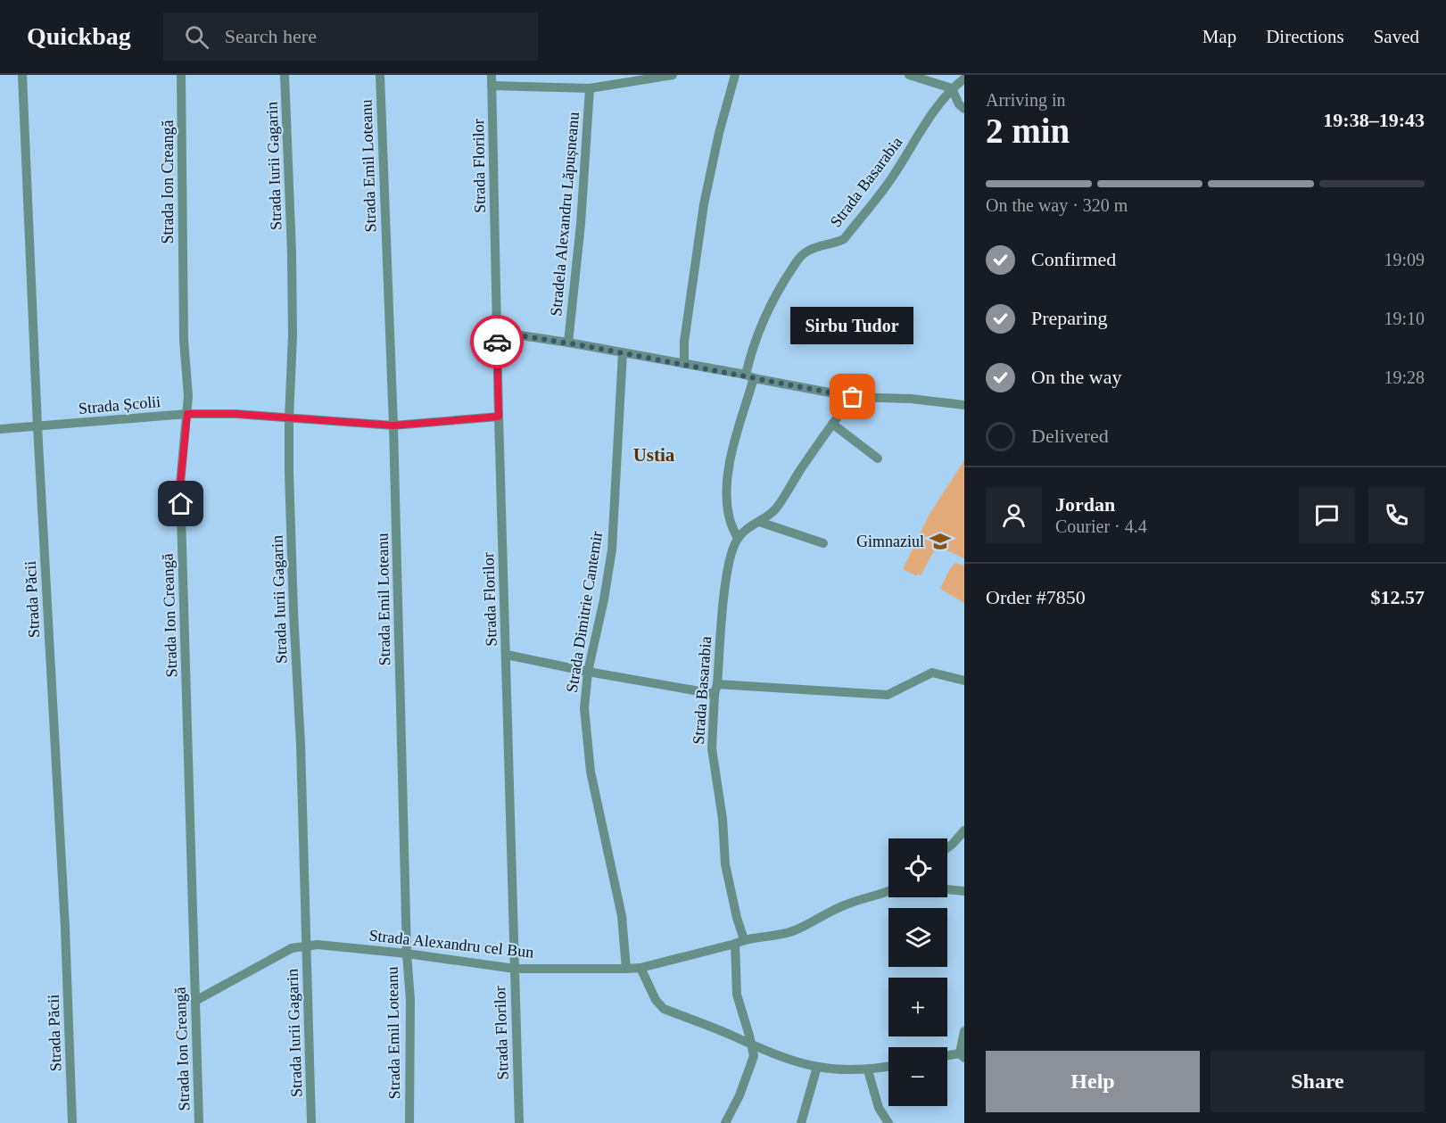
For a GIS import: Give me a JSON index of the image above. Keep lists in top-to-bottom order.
{
  "streets": {
    "street": [
      "Strada Iurii Gagarin",
      "Strada Emil Loteanu",
      "Strada Florilor",
      "Strada Ion Creangă",
      "Strada Basarabia",
      "Stradela Alexandru Lăpușneanu",
      "Strada Școlii",
      "Strada Păcii",
      "Strada Dimitrie Cantemir",
      "Strada Alexandru cel Bun"
    ]
  },
  "crossings": [
    ["Strada Iurii Gagarin", "Strada Școlii"],
    ["Strada Iurii Gagarin", "Strada Alexandru cel Bun"],
    ["Strada Emil Loteanu", "Strada Școlii"],
    ["Strada Emil Loteanu", "Strada Alexandru cel Bun"],
    ["Strada Florilor", "Strada Școlii"],
    ["Strada Florilor", "Strada Alexandru cel Bun"],
    ["Strada Ion Creangă", "Strada Școlii"],
    ["Strada Ion Creangă", "Strada Alexandru cel Bun"],
    ["Strada Basarabia", "Strada Alexandru cel Bun"],
    ["Strada Școlii", "Strada Păcii"],
    ["Strada Dimitrie Cantemir", "Strada Alexandru cel Bun"]
  ],
  "districts": ["Ustia"],
  "places": {
    "other": ["Sirbu Tudor"],
    "school or university": ["Gimnaziul"]
  },
  "page": {
    "header": "Quickbag",
    "search": "Search here",
    "nav": ["Map", "Directions", "Saved"],
    "heading": ["2 min", "Arriving in", "19:38–19:43"],
    "panel": [
      "Jordan",
      "Courier · 4.4",
      "Order #7850",
      "$12.57"
    ],
    "bar": "On the way · 320 m",
    "list": [
      ["Confirmed", "19:09"],
      ["Preparing", "19:10"],
      ["On the way", "19:28"],
      "Delivered"
    ],
    "bubble": "Sirbu Tudor",
    "map_buttons": ["+", "−"],
    "buttons": ["Help", "Share"]
  }
}
